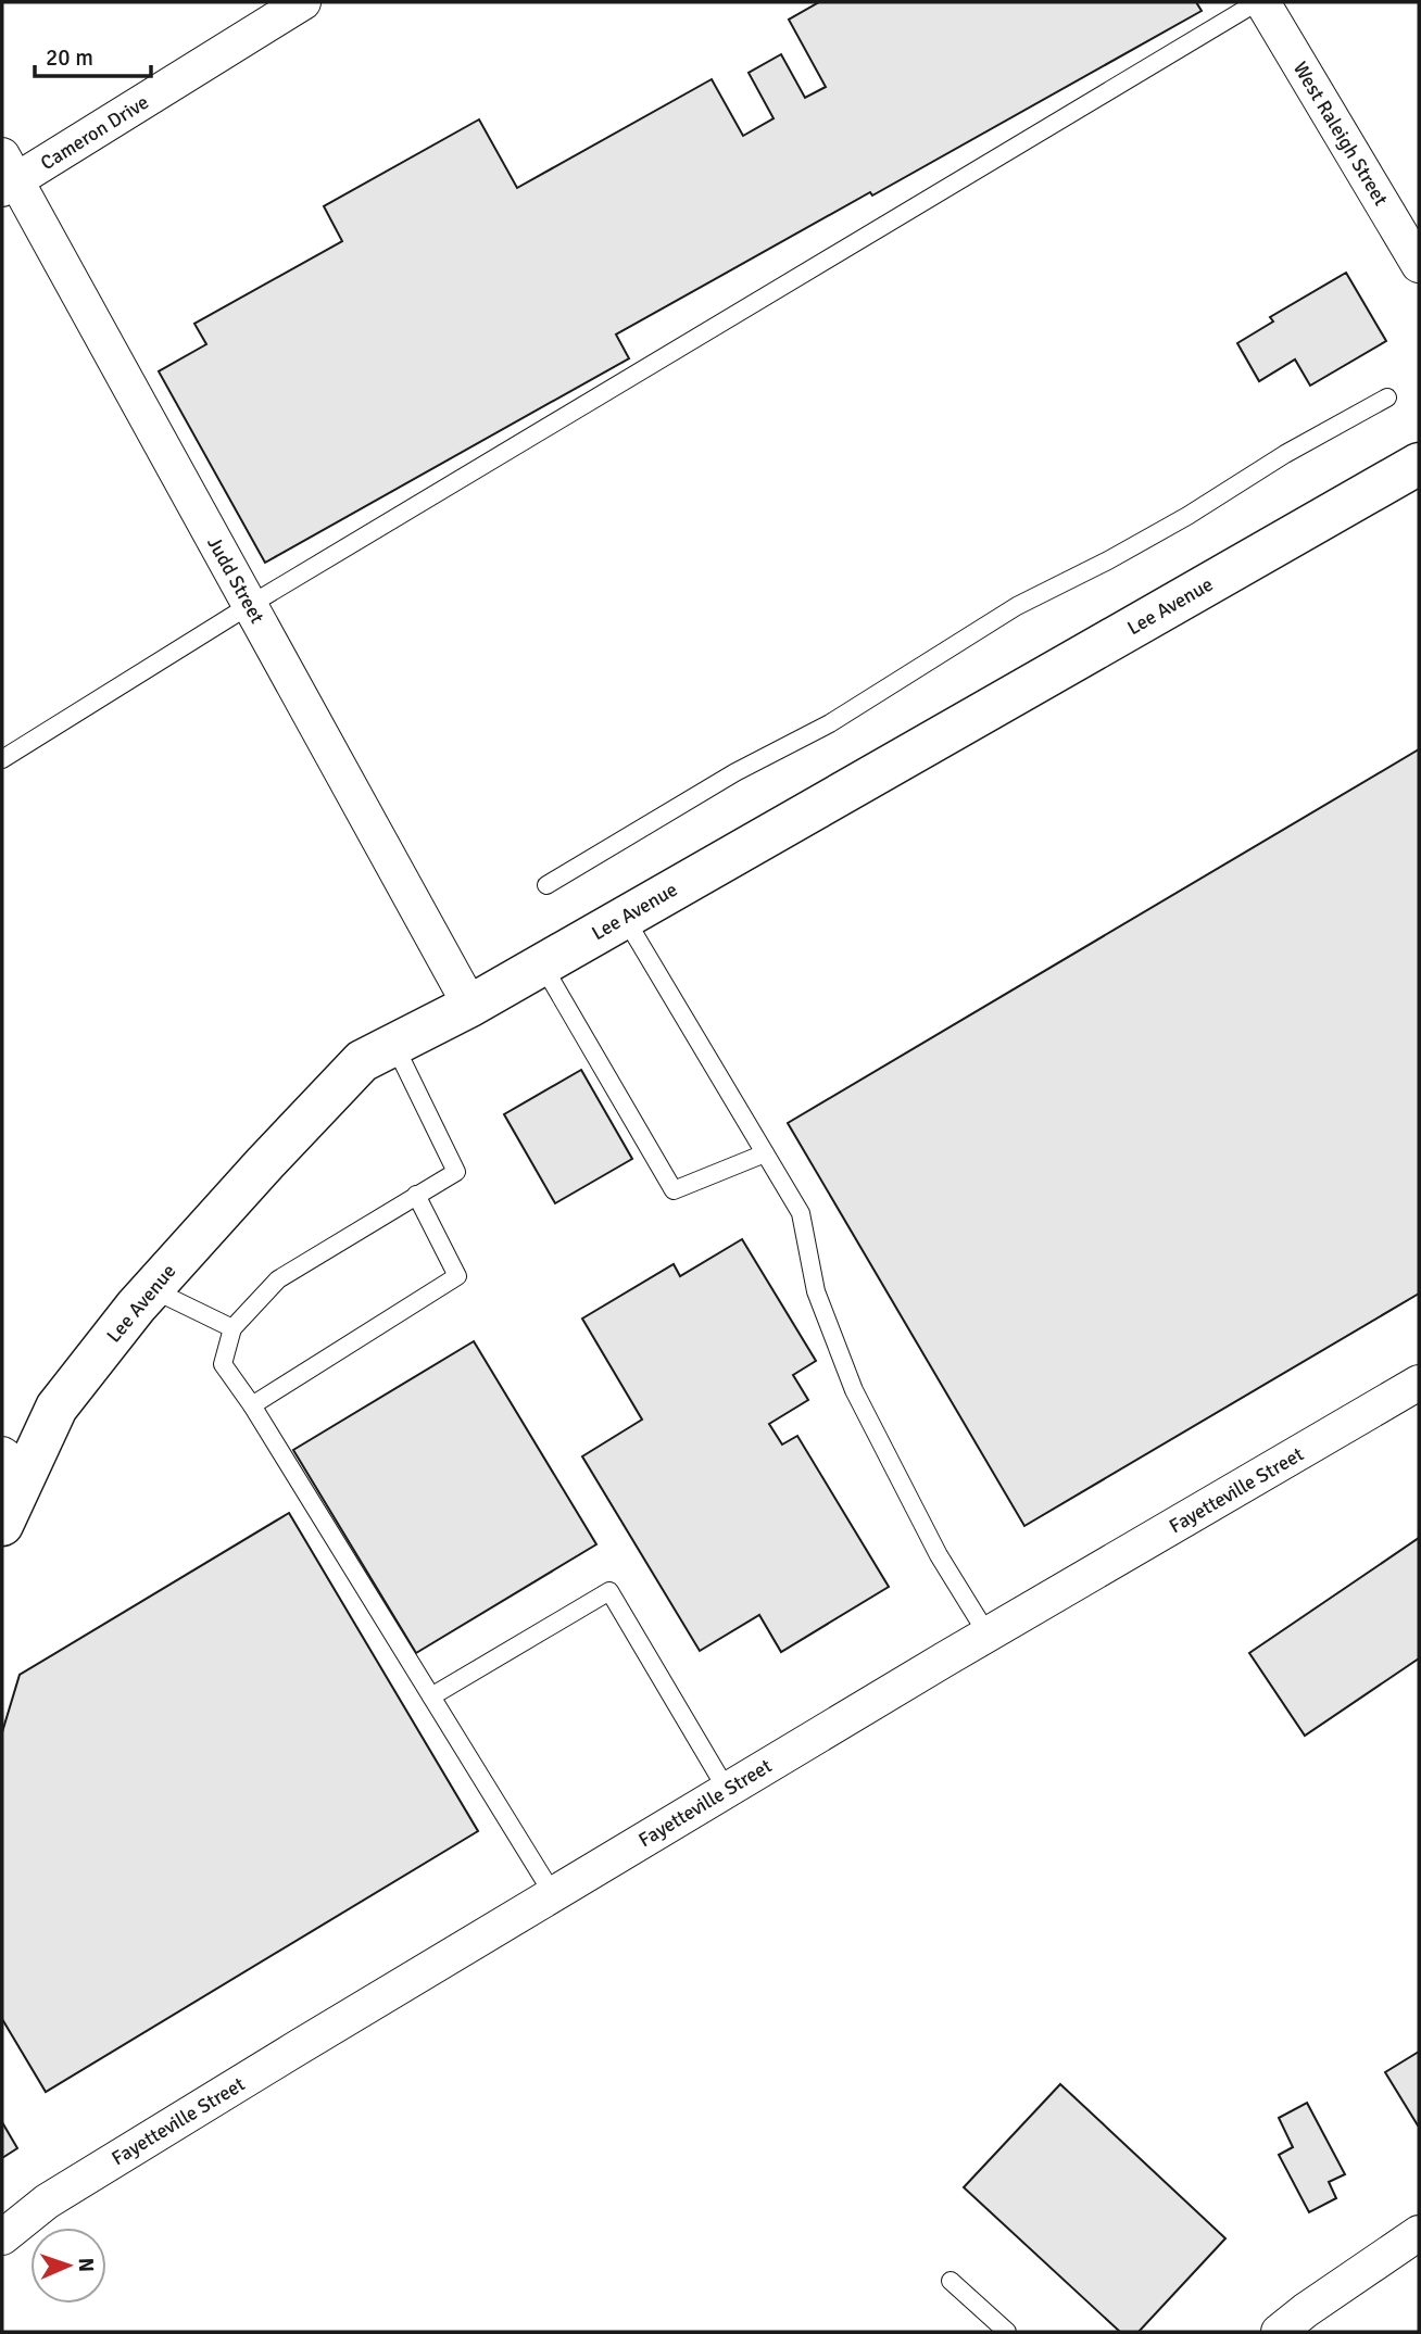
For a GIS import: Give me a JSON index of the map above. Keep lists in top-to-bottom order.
{
  "streets": {
    "street": [
      "Cameron Drive",
      "West Raleigh Street",
      "Judd Street",
      "Lee Avenue",
      "Fayetteville Street"
    ]
  },
  "crossings": [
    ["Cameron Drive", "Judd Street"],
    ["Judd Street", "Lee Avenue"]
  ],
  "scale_bar": "20 m",
  "north": "right"
}
